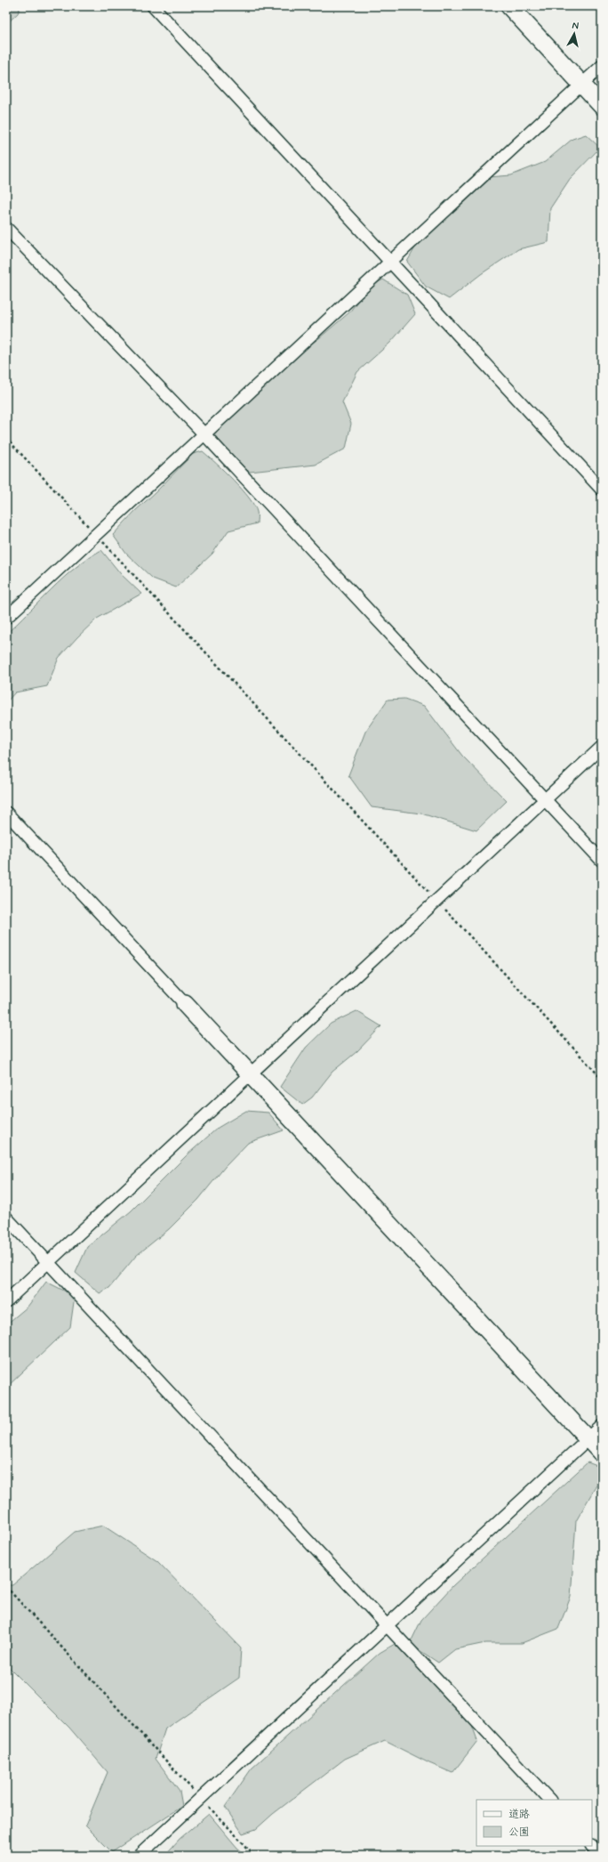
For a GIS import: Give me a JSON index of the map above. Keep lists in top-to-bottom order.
{
  "legend": ["道路", "公園"],
  "north": "top"
}
